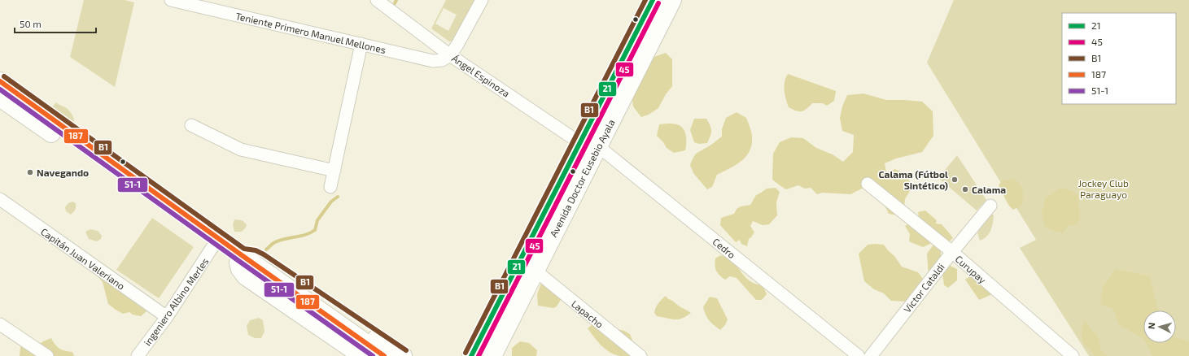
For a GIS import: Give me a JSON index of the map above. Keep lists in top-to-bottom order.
{
  "streets": {
    "highway": ["Avenida Doctor Eusebio Ayala"],
    "street": [
      "Teniente Primero Manuel Mellones",
      "Ángel Espinoza",
      "Cedro",
      "Capitán Juan Valeriano",
      "Curupay",
      "Victor Cataldi",
      "ingeniero Albino Merles",
      "Lapacho"
    ]
  },
  "crossings": [
    ["Teniente Primero Manuel Mellones", "Ángel Espinoza"],
    ["Ángel Espinoza", "Avenida Doctor Eusebio Ayala"],
    ["Ángel Espinoza", "Cedro"],
    ["Avenida Doctor Eusebio Ayala", "Cedro"],
    ["Avenida Doctor Eusebio Ayala", "Lapacho"],
    ["Capitán Juan Valeriano", "ingeniero Albino Merles"],
    ["Curupay", "Victor Cataldi"]
  ],
  "parks": ["Jockey Club Paraguayo"],
  "places": ["Navegando", "Calama (Fútbol Sintético)", "Calama"],
  "lines": [
    "transit line 21",
    "transit line B1",
    "transit line 45",
    "transit line 187",
    "transit line 51-1"
  ],
  "legend": [
    "21",
    "45",
    "B1",
    "187",
    "51-1"
  ],
  "scale_bar": "50 m",
  "north": "left"
}
